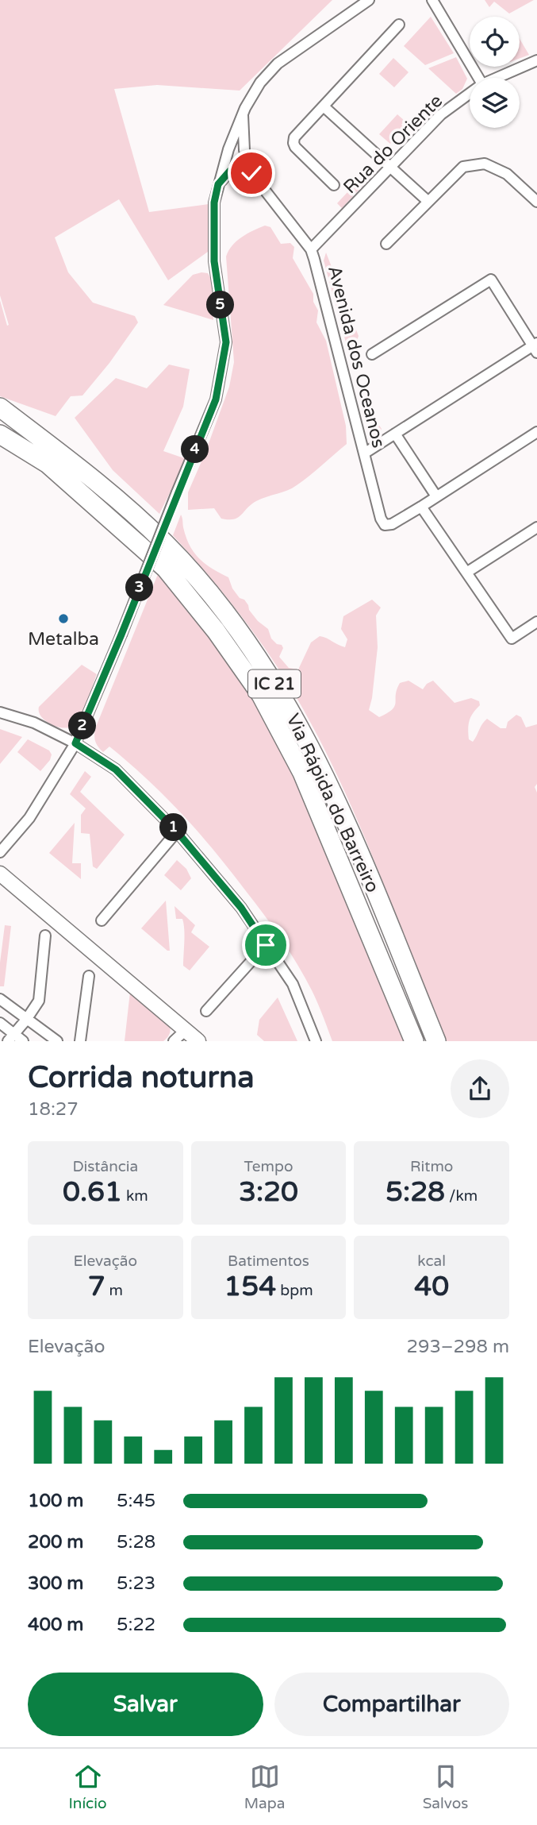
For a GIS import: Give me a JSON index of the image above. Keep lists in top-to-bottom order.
{
  "streets": {
    "highway": ["IC 21", "Via Rápida do Barreiro"],
    "street": ["Rua do Oriente", "Avenida dos Oceanos"]
  },
  "crossings": [
    ["Rua do Oriente", "Avenida dos Oceanos"]
  ],
  "places": ["Metalba"],
  "page": {
    "pins": [
      "5",
      "4",
      "3",
      "2",
      "1"
    ],
    "heading": ["Corrida noturna", "18:27"],
    "stats": [
      ["Distância", "0.61 km"],
      ["Tempo", "3:20"],
      ["Ritmo", "5:28 /km"],
      ["Elevação", "7 m"],
      ["Batimentos", "154 bpm"],
      ["kcal", "40"]
    ],
    "chart": ["Elevação", "293–298 m"],
    "list": [
      {
        "name": "100 m",
        "note": "5:45"
      },
      {
        "name": "200 m",
        "note": "5:28"
      },
      {
        "name": "300 m",
        "note": "5:23"
      },
      {
        "name": "400 m",
        "note": "5:22"
      }
    ],
    "buttons": ["Salvar", "Compartilhar"],
    "tabs": ["Início", "Mapa", "Salvos"]
  }
}
